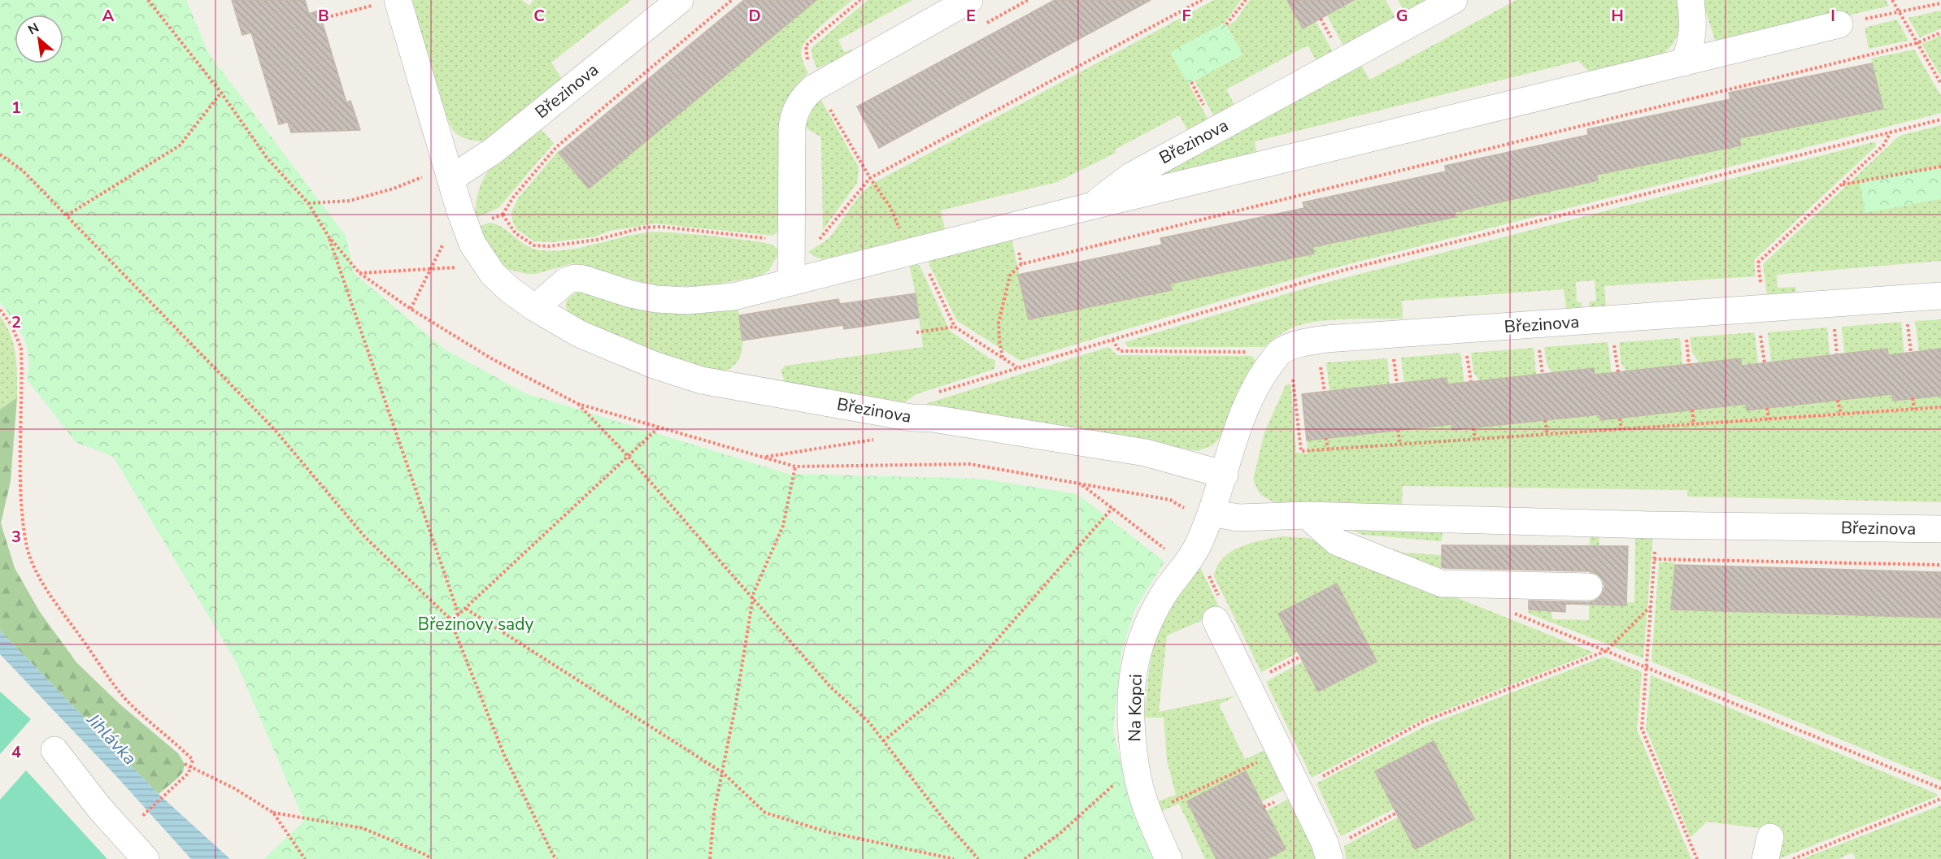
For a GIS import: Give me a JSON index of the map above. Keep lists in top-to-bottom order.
{
  "streets": {
    "street": ["Březinova", "Na Kopci"]
  },
  "crossings": [
    ["Březinova", "Na Kopci"]
  ],
  "water": ["Jihlávka"],
  "parks": ["Březinovy sady"],
  "north": "top left",
  "grid": {
    "columns": [
      "A",
      "B",
      "C",
      "D",
      "E",
      "F",
      "G",
      "H",
      "I"
    ],
    "rows": [
      "1",
      "2",
      "3",
      "4"
    ]
  }
}
